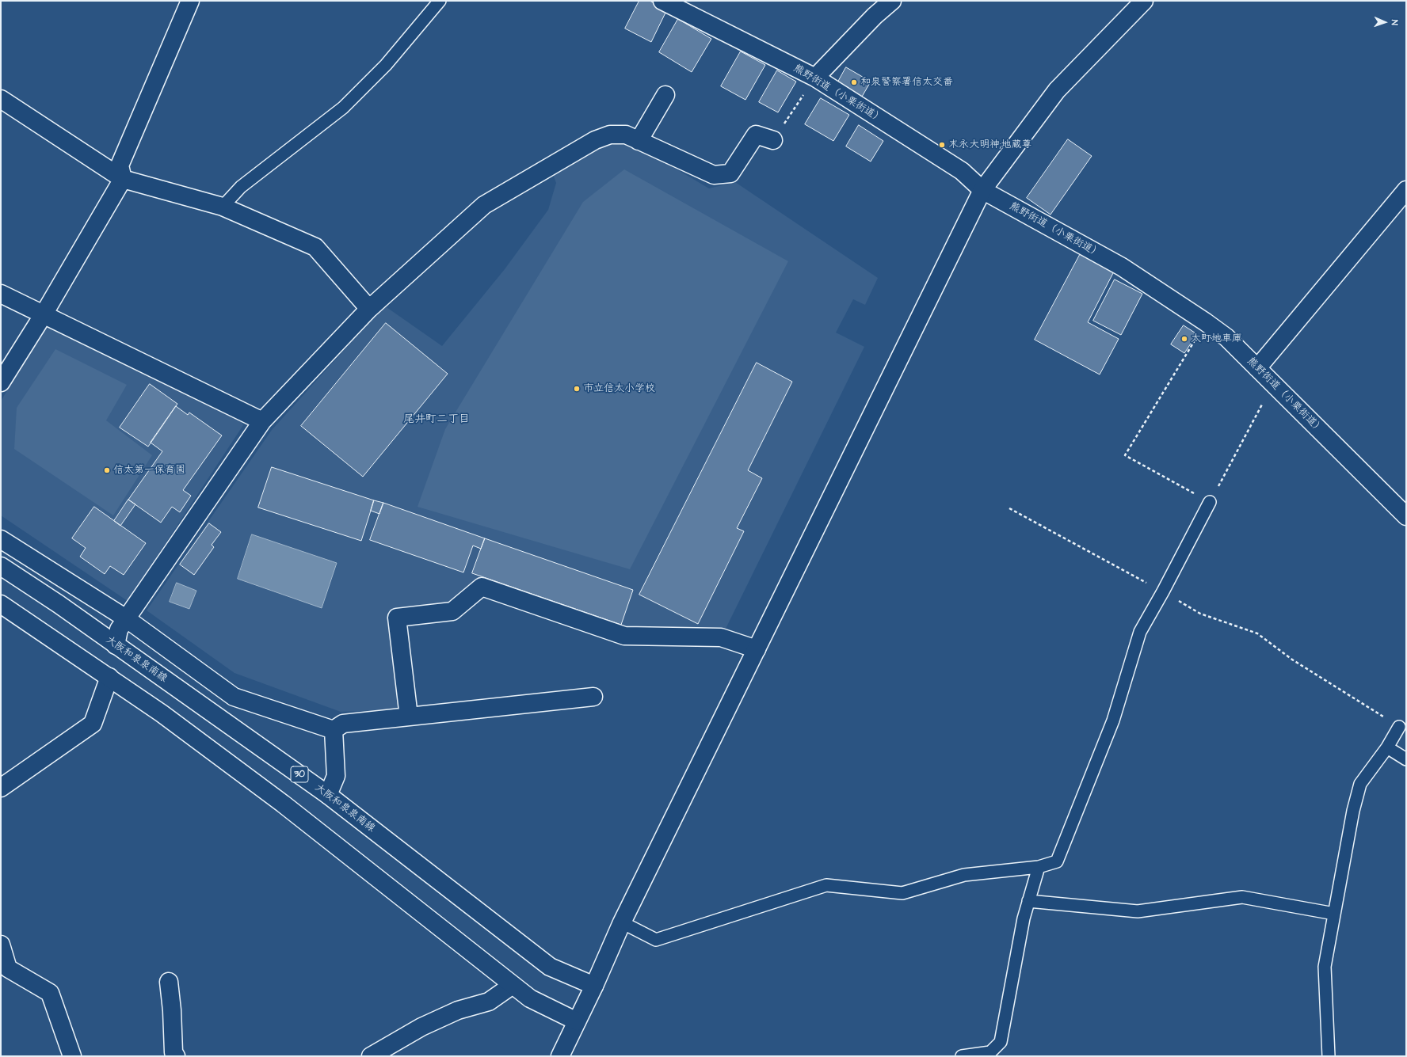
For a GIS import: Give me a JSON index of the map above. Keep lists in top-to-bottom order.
{
  "streets": {
    "street": ["熊野街道（小栗街道）", "大阪和泉泉南線", "30"]
  },
  "districts": ["尾井町二丁目"],
  "places": [
    "和泉警察署信太交番",
    "末永大明神;地蔵尊",
    "太町地車庫",
    "市立信太小学校",
    "信太第一保育園"
  ],
  "north": "right"
}
